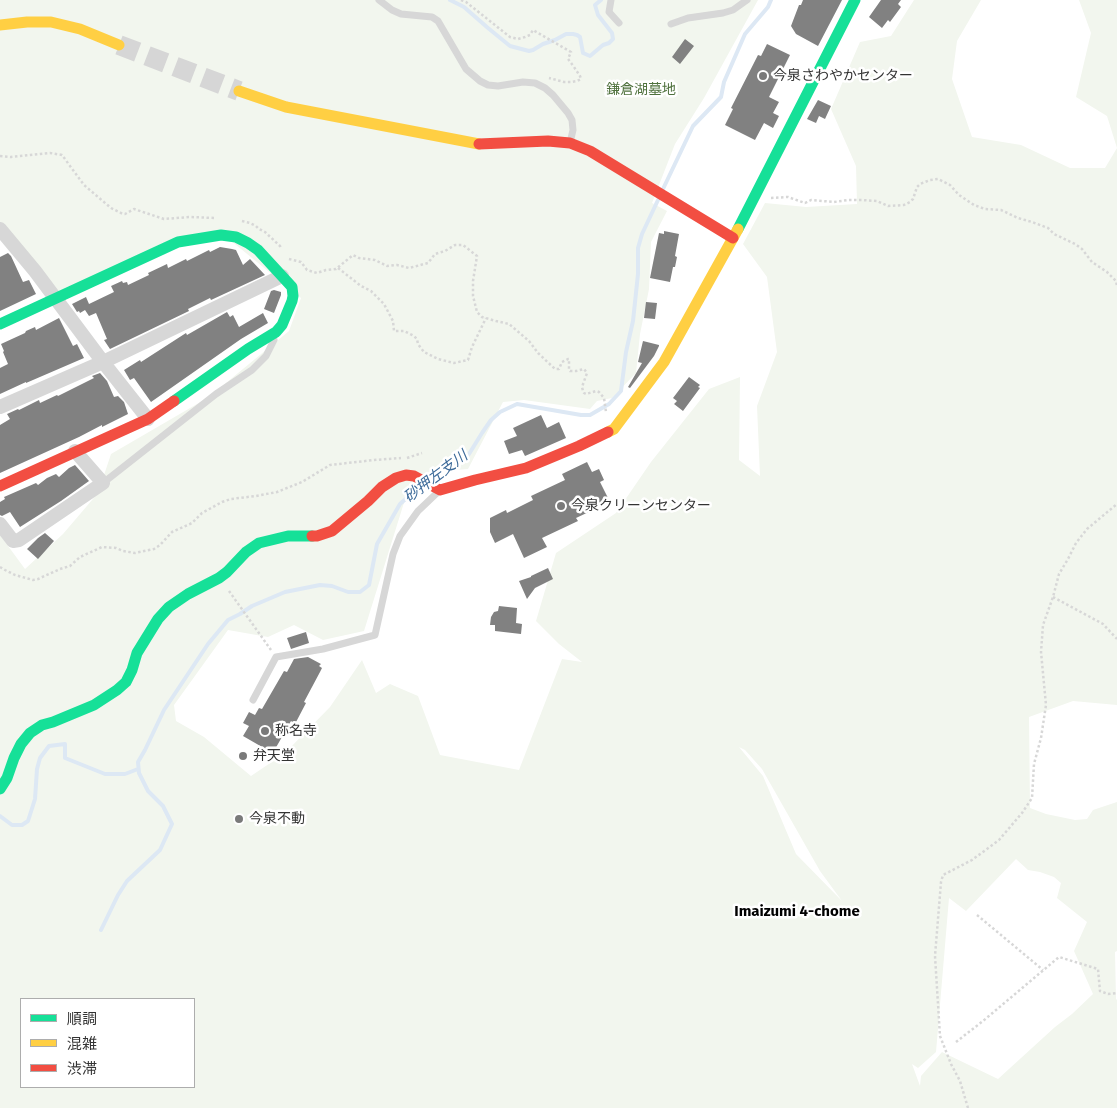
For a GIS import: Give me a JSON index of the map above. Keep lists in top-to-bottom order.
{
  "districts": ["Imaizumi 4-chome"],
  "water": ["砂押左支川"],
  "parks": ["鎌倉湖墓地"],
  "places": [
    "今泉さわやかセンター",
    "今泉クリーンセンター",
    "称名寺",
    "弁天堂",
    "今泉不動"
  ],
  "legend": ["順調", "混雑", "渋滞"]
}
